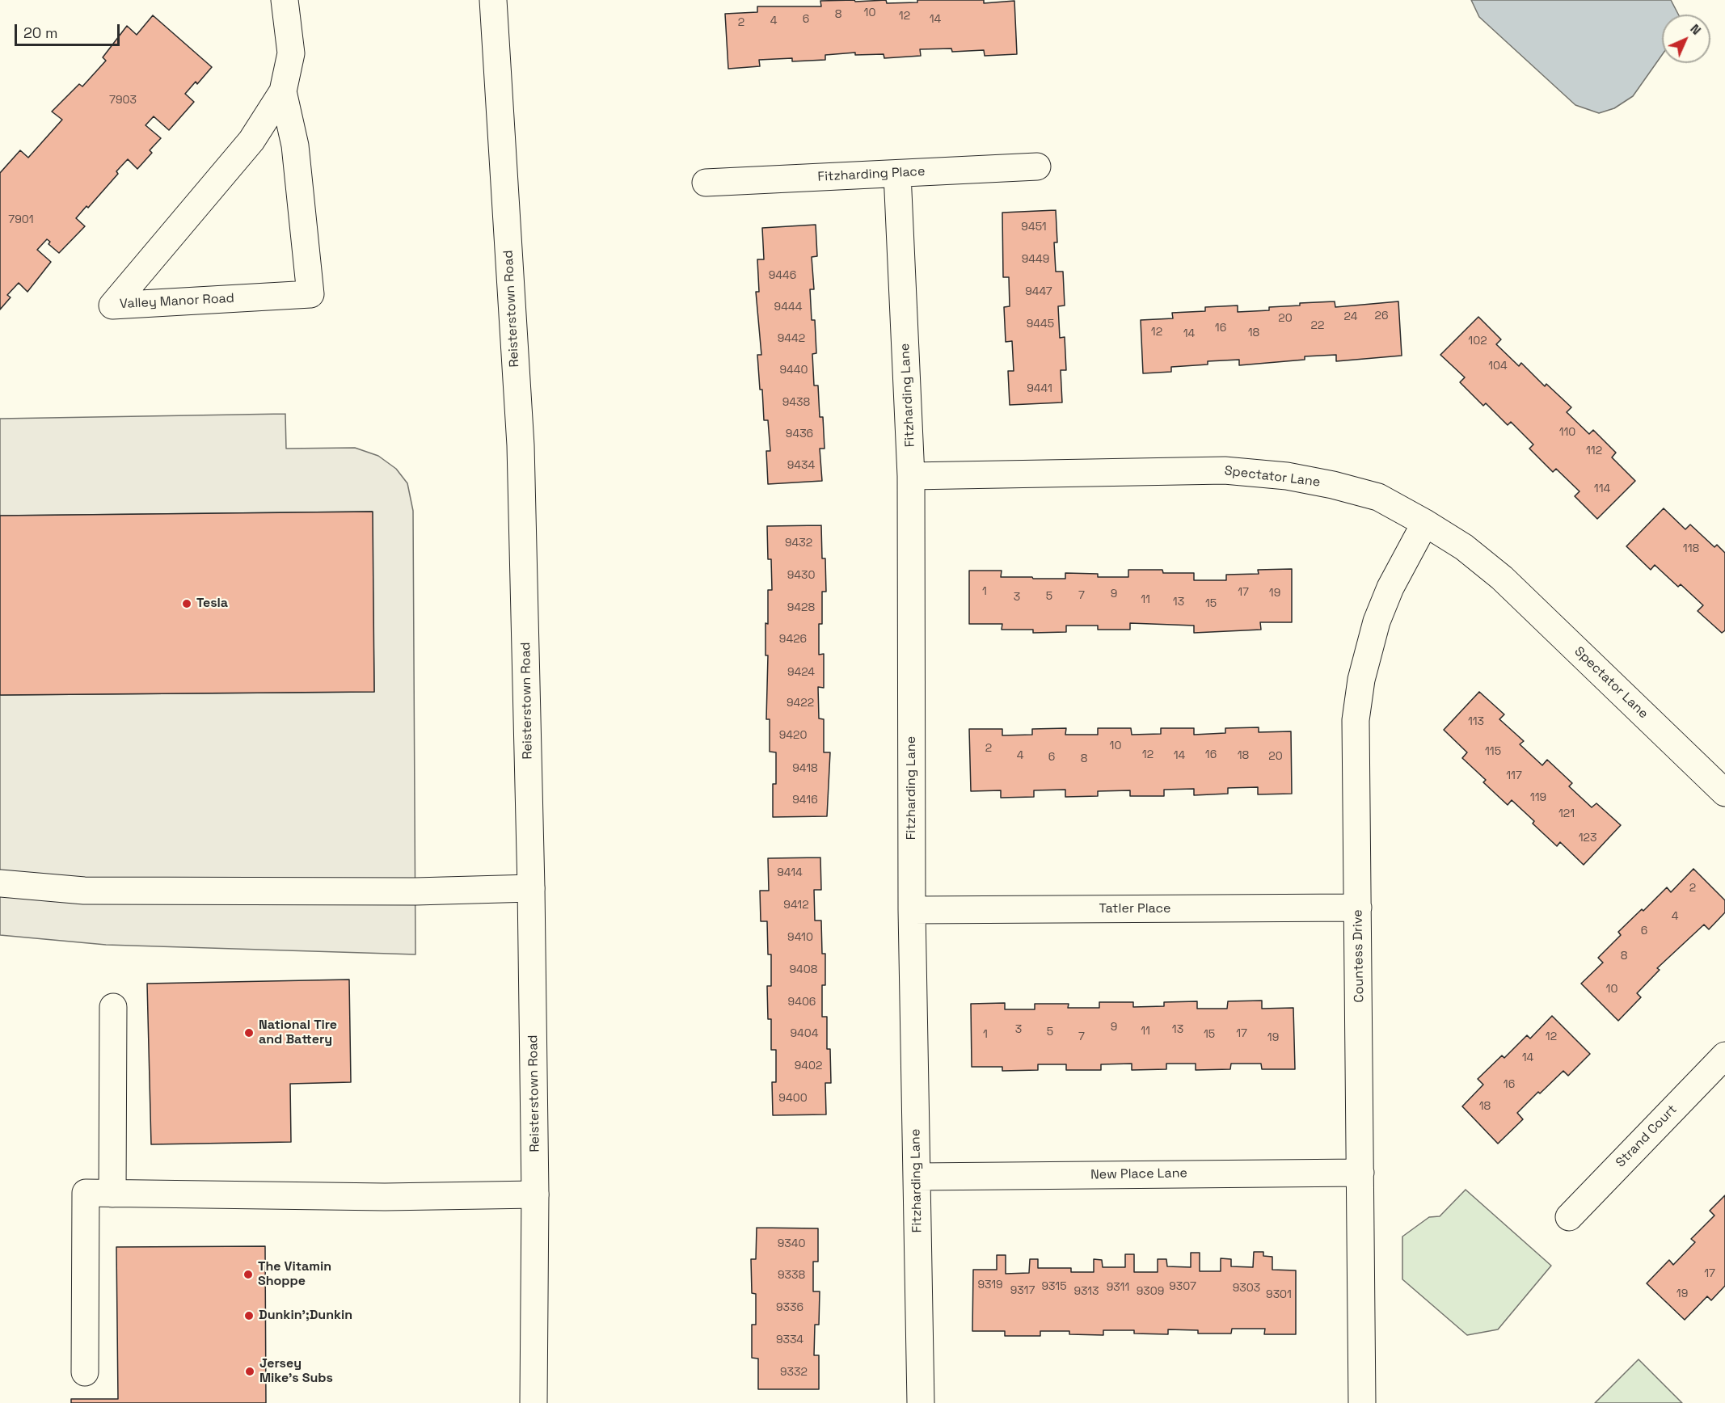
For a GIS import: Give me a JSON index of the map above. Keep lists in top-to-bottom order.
{
  "streets": {
    "street": [
      "Fitzharding Place",
      "Valley Manor Road",
      "Reisterstown Road",
      "Fitzharding Lane",
      "Spectator Lane",
      "Tatler Place",
      "Countess Drive",
      "Strand Court",
      "New Place Lane"
    ]
  },
  "crossings": [
    ["Fitzharding Place", "Fitzharding Lane"],
    ["Fitzharding Lane", "Spectator Lane"],
    ["Fitzharding Lane", "Tatler Place"],
    ["Fitzharding Lane", "New Place Lane"],
    ["Spectator Lane", "Countess Drive"],
    ["Tatler Place", "Countess Drive"],
    ["Countess Drive", "New Place Lane"]
  ],
  "places": [
    "Tesla",
    "National Tire and Battery",
    "The Vitamin Shoppe",
    "Dunkin';Dunkin",
    "Jersey Mike's Subs"
  ],
  "house_numbers": [
    "10",
    "8",
    "12",
    "6",
    "14",
    "4",
    "2",
    "7903",
    "7901",
    "9451",
    "9449",
    "9446",
    "9447",
    "9444",
    "26",
    "24",
    "20",
    "9445",
    "22",
    "16",
    "12",
    "18",
    "14",
    "9442",
    "102",
    "104",
    "9440",
    "9441",
    "9438",
    "110",
    "9436",
    "112",
    "9434",
    "114",
    "9432",
    "118",
    "9430",
    "1",
    "17",
    "19",
    "9",
    "7",
    "5",
    "3",
    "11",
    "13",
    "15",
    "9428",
    "9426",
    "9424",
    "9422",
    "113",
    "9420",
    "10",
    "2",
    "115",
    "12",
    "16",
    "4",
    "14",
    "18",
    "20",
    "6",
    "8",
    "9418",
    "117",
    "119",
    "9416",
    "121",
    "123",
    "9414",
    "2",
    "9412",
    "4",
    "6",
    "9410",
    "8",
    "9408",
    "10",
    "9406",
    "9",
    "3",
    "13",
    "11",
    "5",
    "9404",
    "17",
    "1",
    "15",
    "7",
    "12",
    "19",
    "14",
    "9402",
    "16",
    "9400",
    "18",
    "9340",
    "17",
    "9338",
    "9319",
    "9315",
    "9307",
    "9311",
    "9303",
    "9317",
    "9313",
    "9309",
    "19",
    "9301",
    "9336",
    "9334",
    "9332"
  ],
  "scale_bar": "20 m",
  "north": "top right"
}
